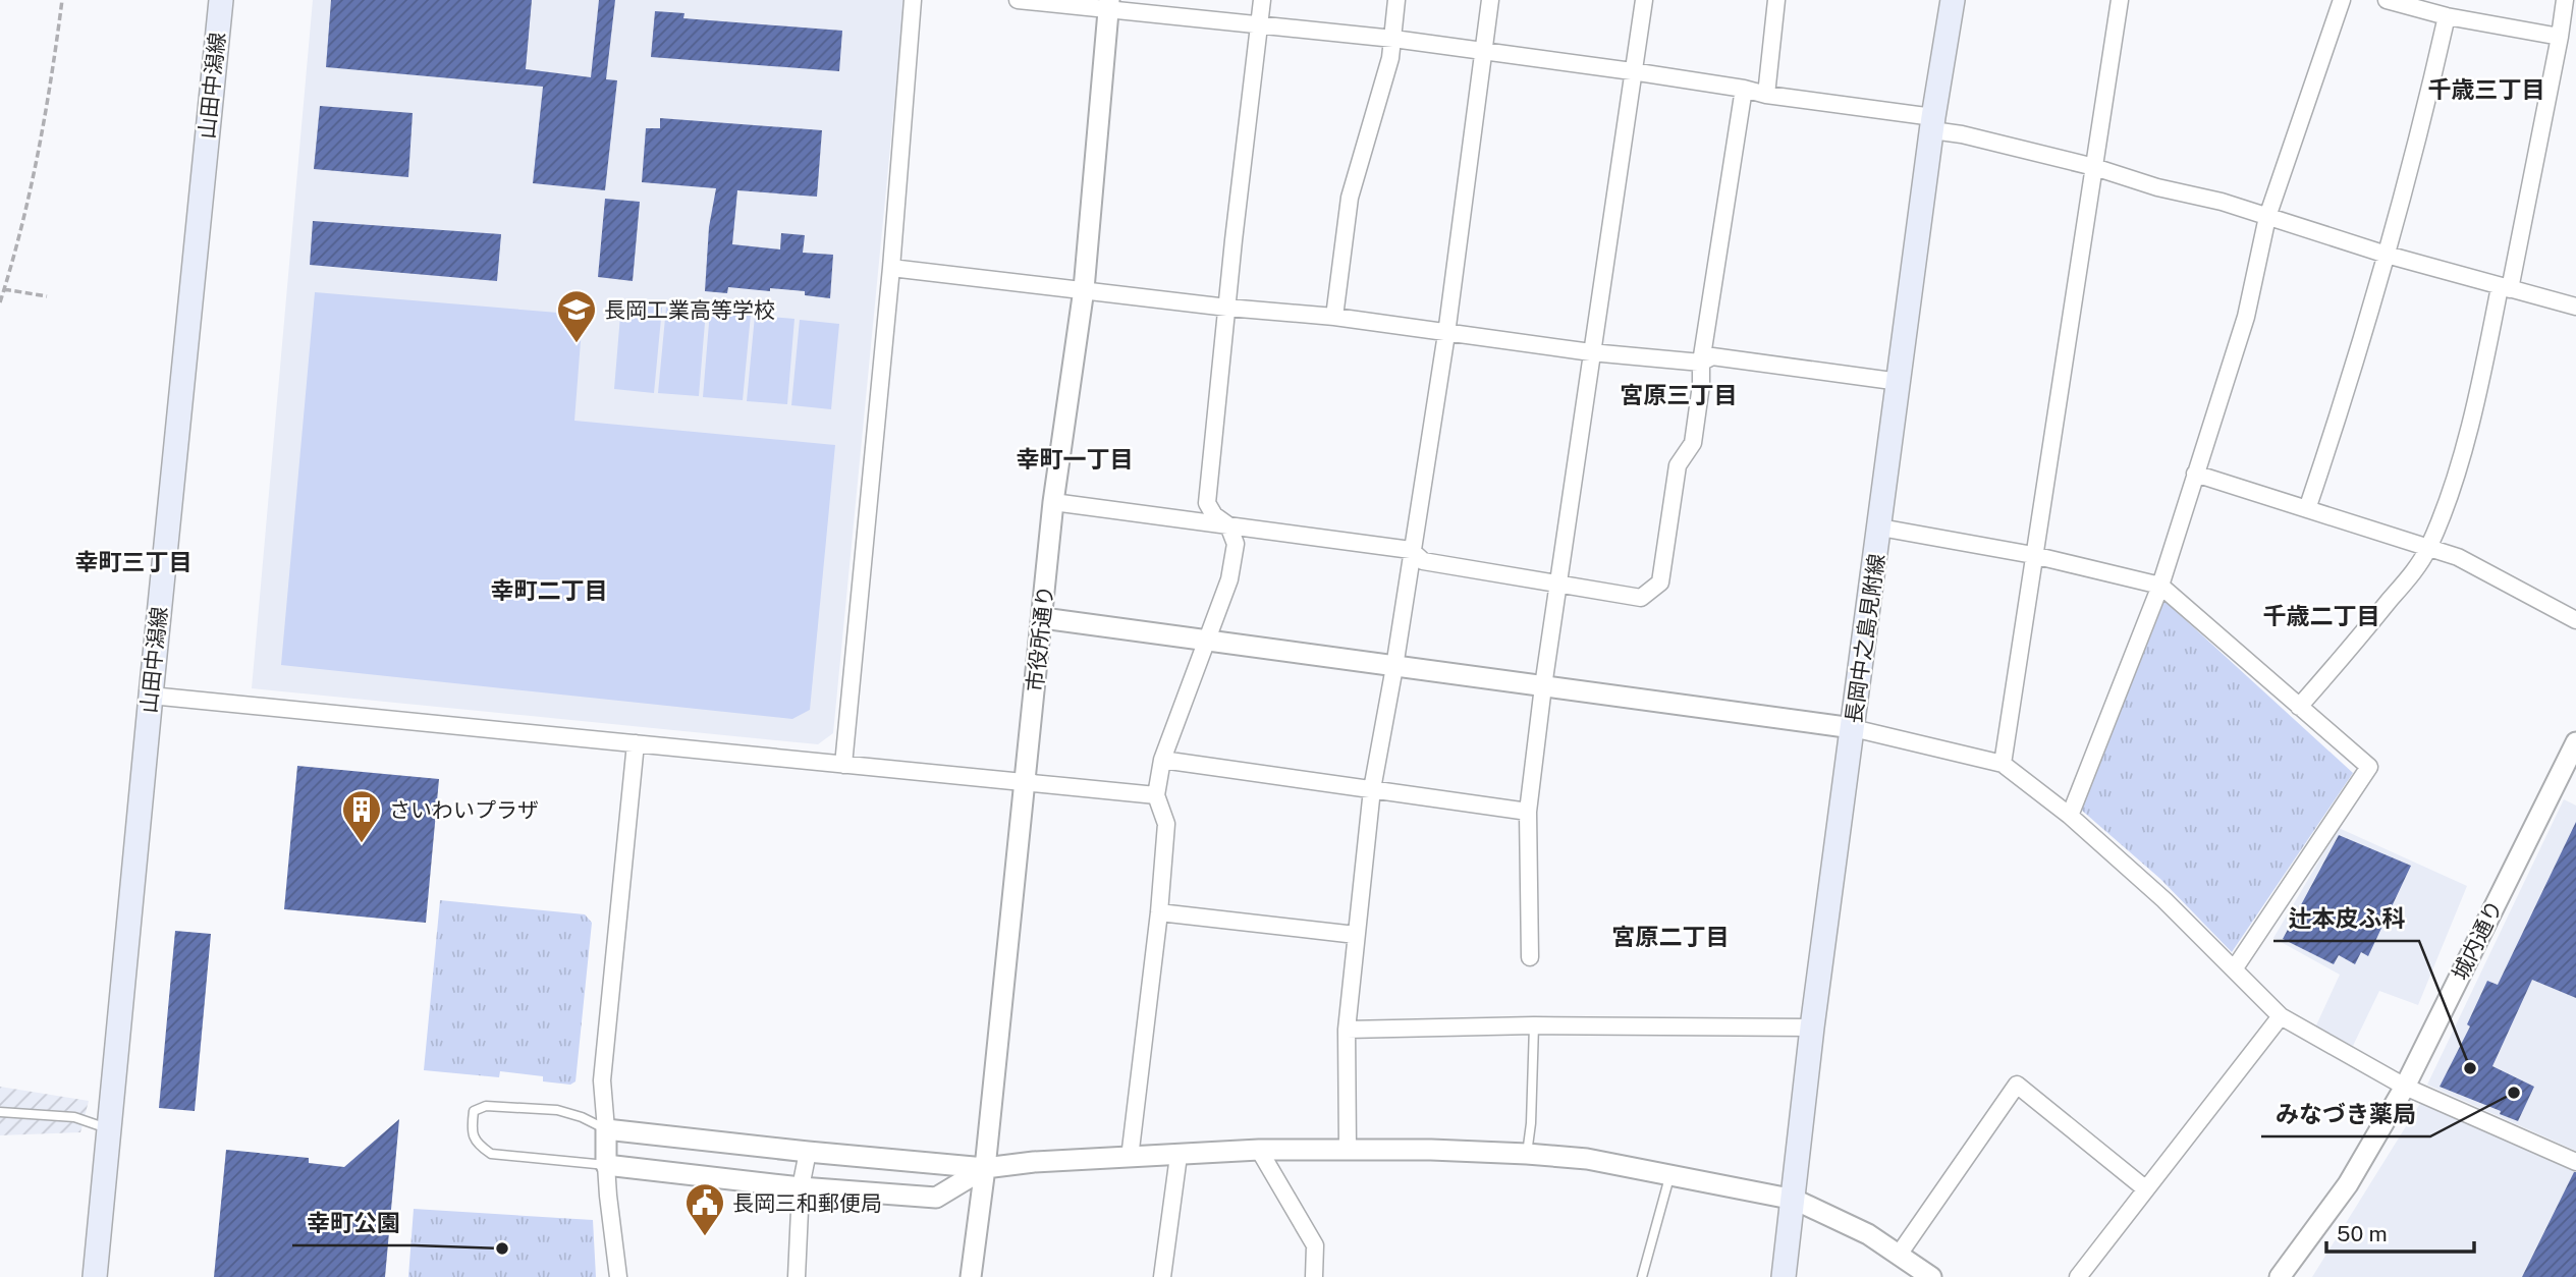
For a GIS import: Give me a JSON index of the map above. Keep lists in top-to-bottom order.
{
  "streets": {
    "main road": ["山田中潟線", "長岡中之島見附線"],
    "street": ["市役所通り", "城内通り"]
  },
  "districts": [
    "千歳三丁目",
    "宮原三丁目",
    "幸町一丁目",
    "幸町三丁目",
    "幸町二丁目",
    "千歳二丁目",
    "宮原二丁目"
  ],
  "places": {
    "school or university": ["長岡工業高等学校"],
    "building": ["さいわいプラザ"],
    "other": ["辻本皮ふ科", "みなづき薬局", "幸町公園"],
    "public building": ["長岡三和郵便局"]
  },
  "scale_bar": "50 m"
}
